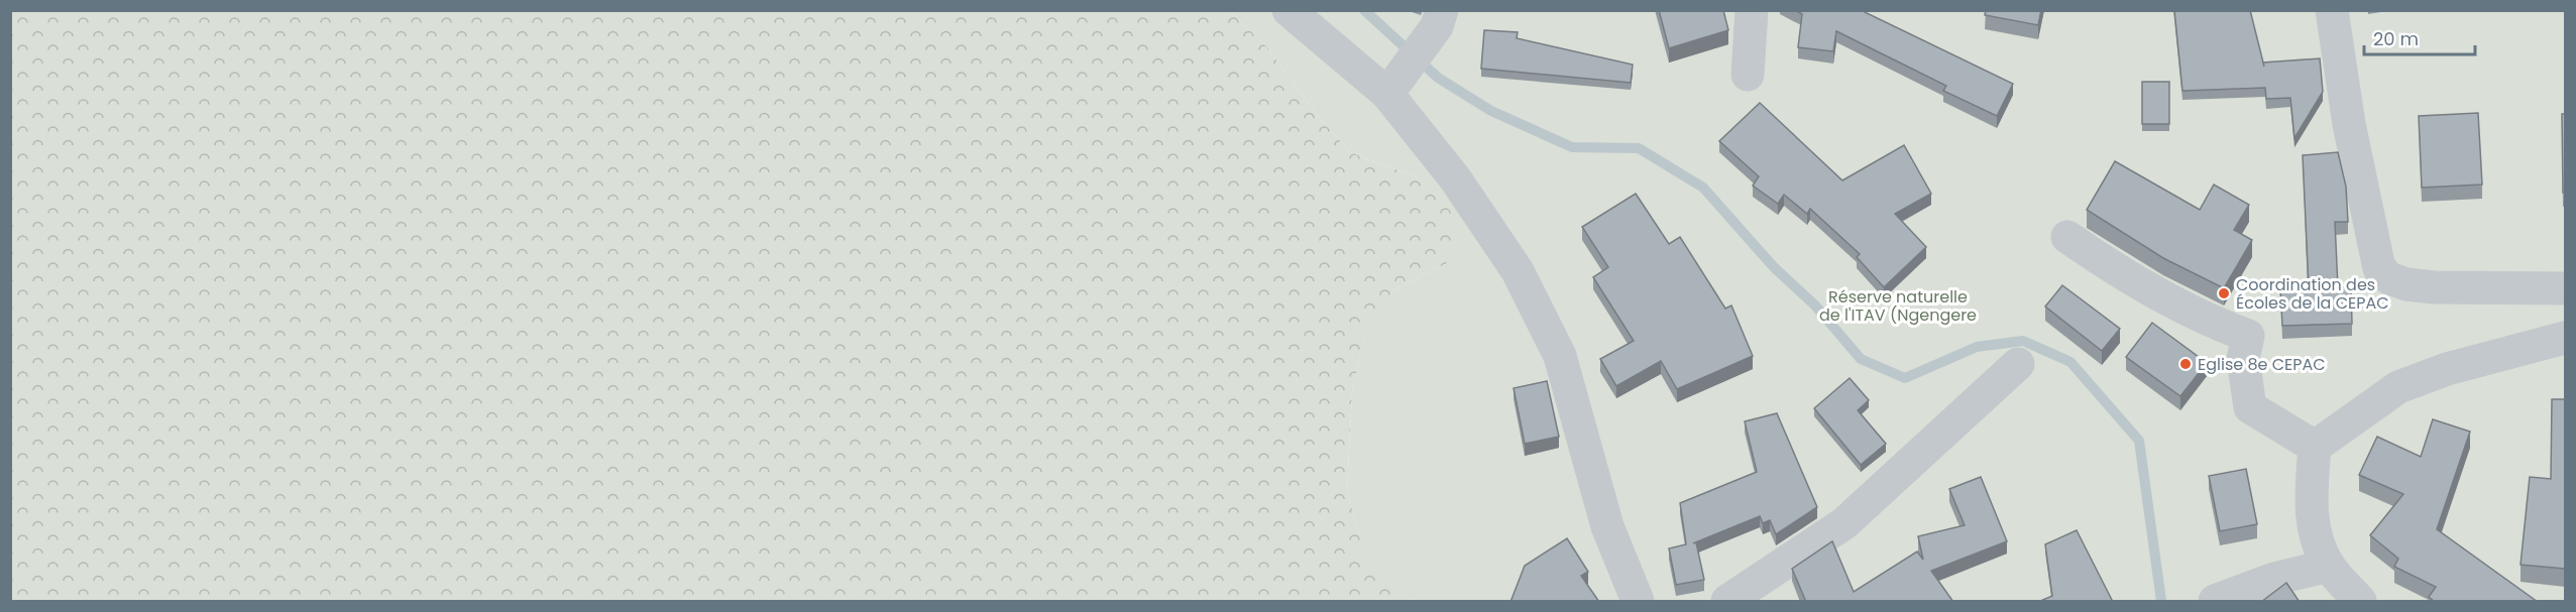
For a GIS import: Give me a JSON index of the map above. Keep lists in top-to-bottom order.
{
  "parks": ["Réserve naturelle de l'ITAV (Ngengere"],
  "places": ["Coordination des Écoles de la CEPAC", "Eglise 8e CEPAC"],
  "scale_bar": "20 m"
}
